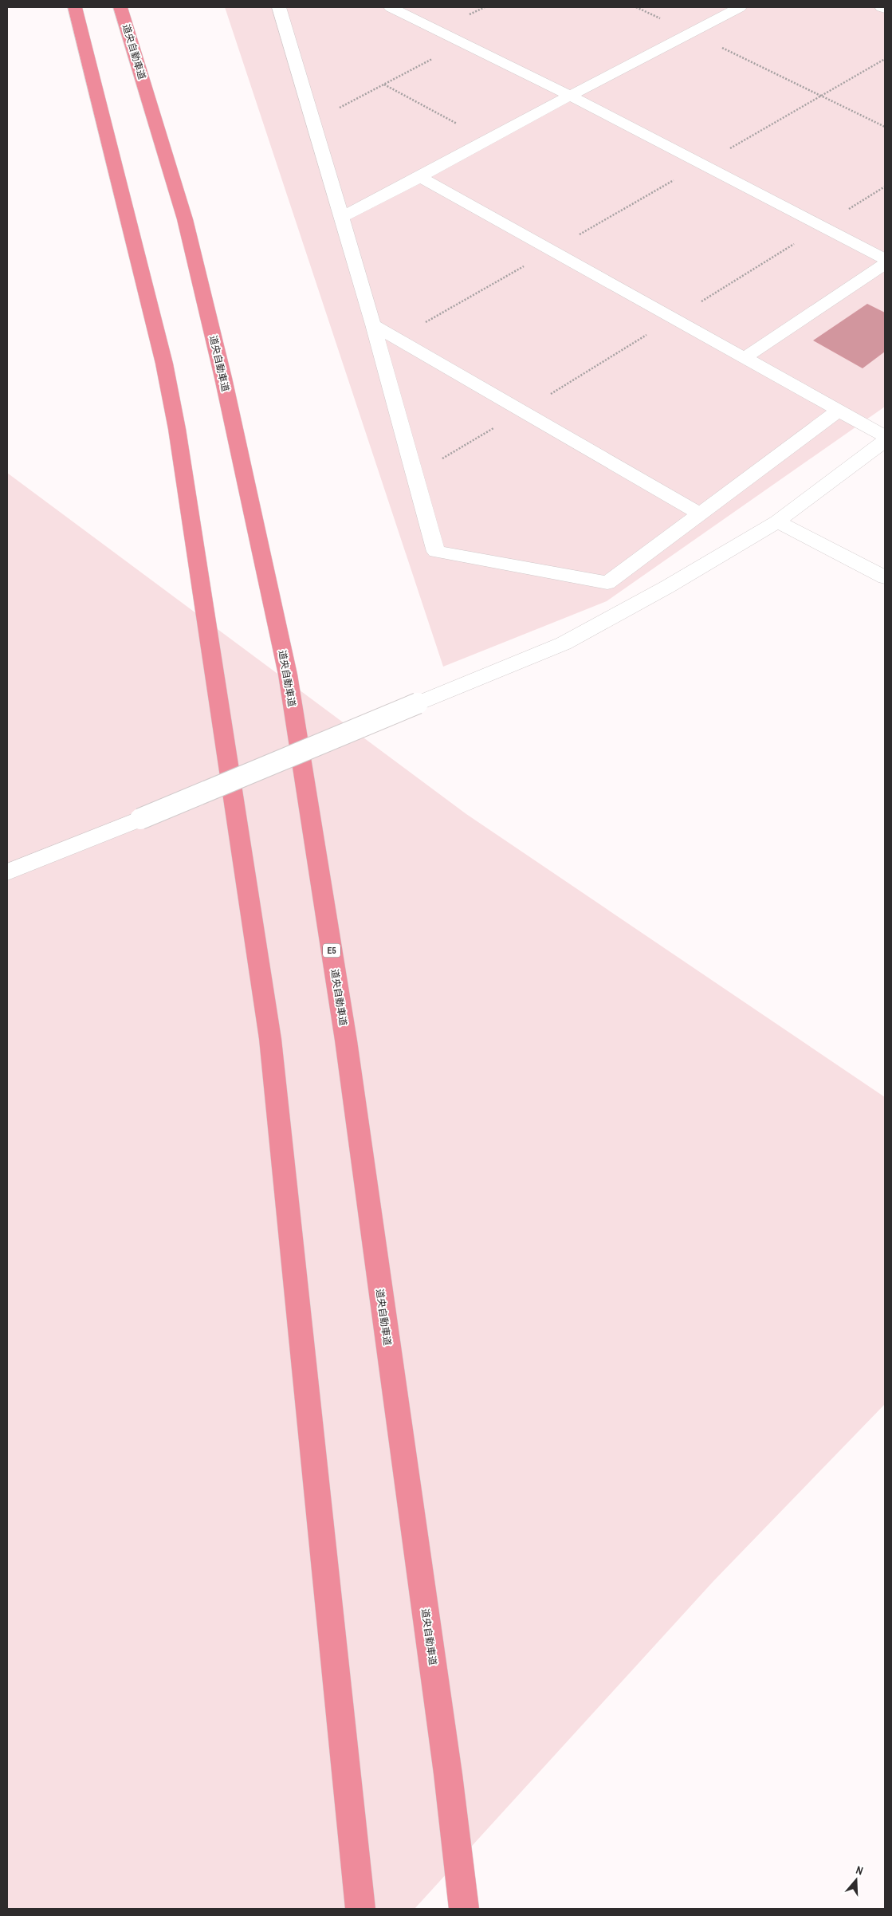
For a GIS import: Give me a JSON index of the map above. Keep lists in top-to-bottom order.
{
  "streets": {
    "highway": ["道央自動車道", "E5"]
  },
  "north": "top"
}
